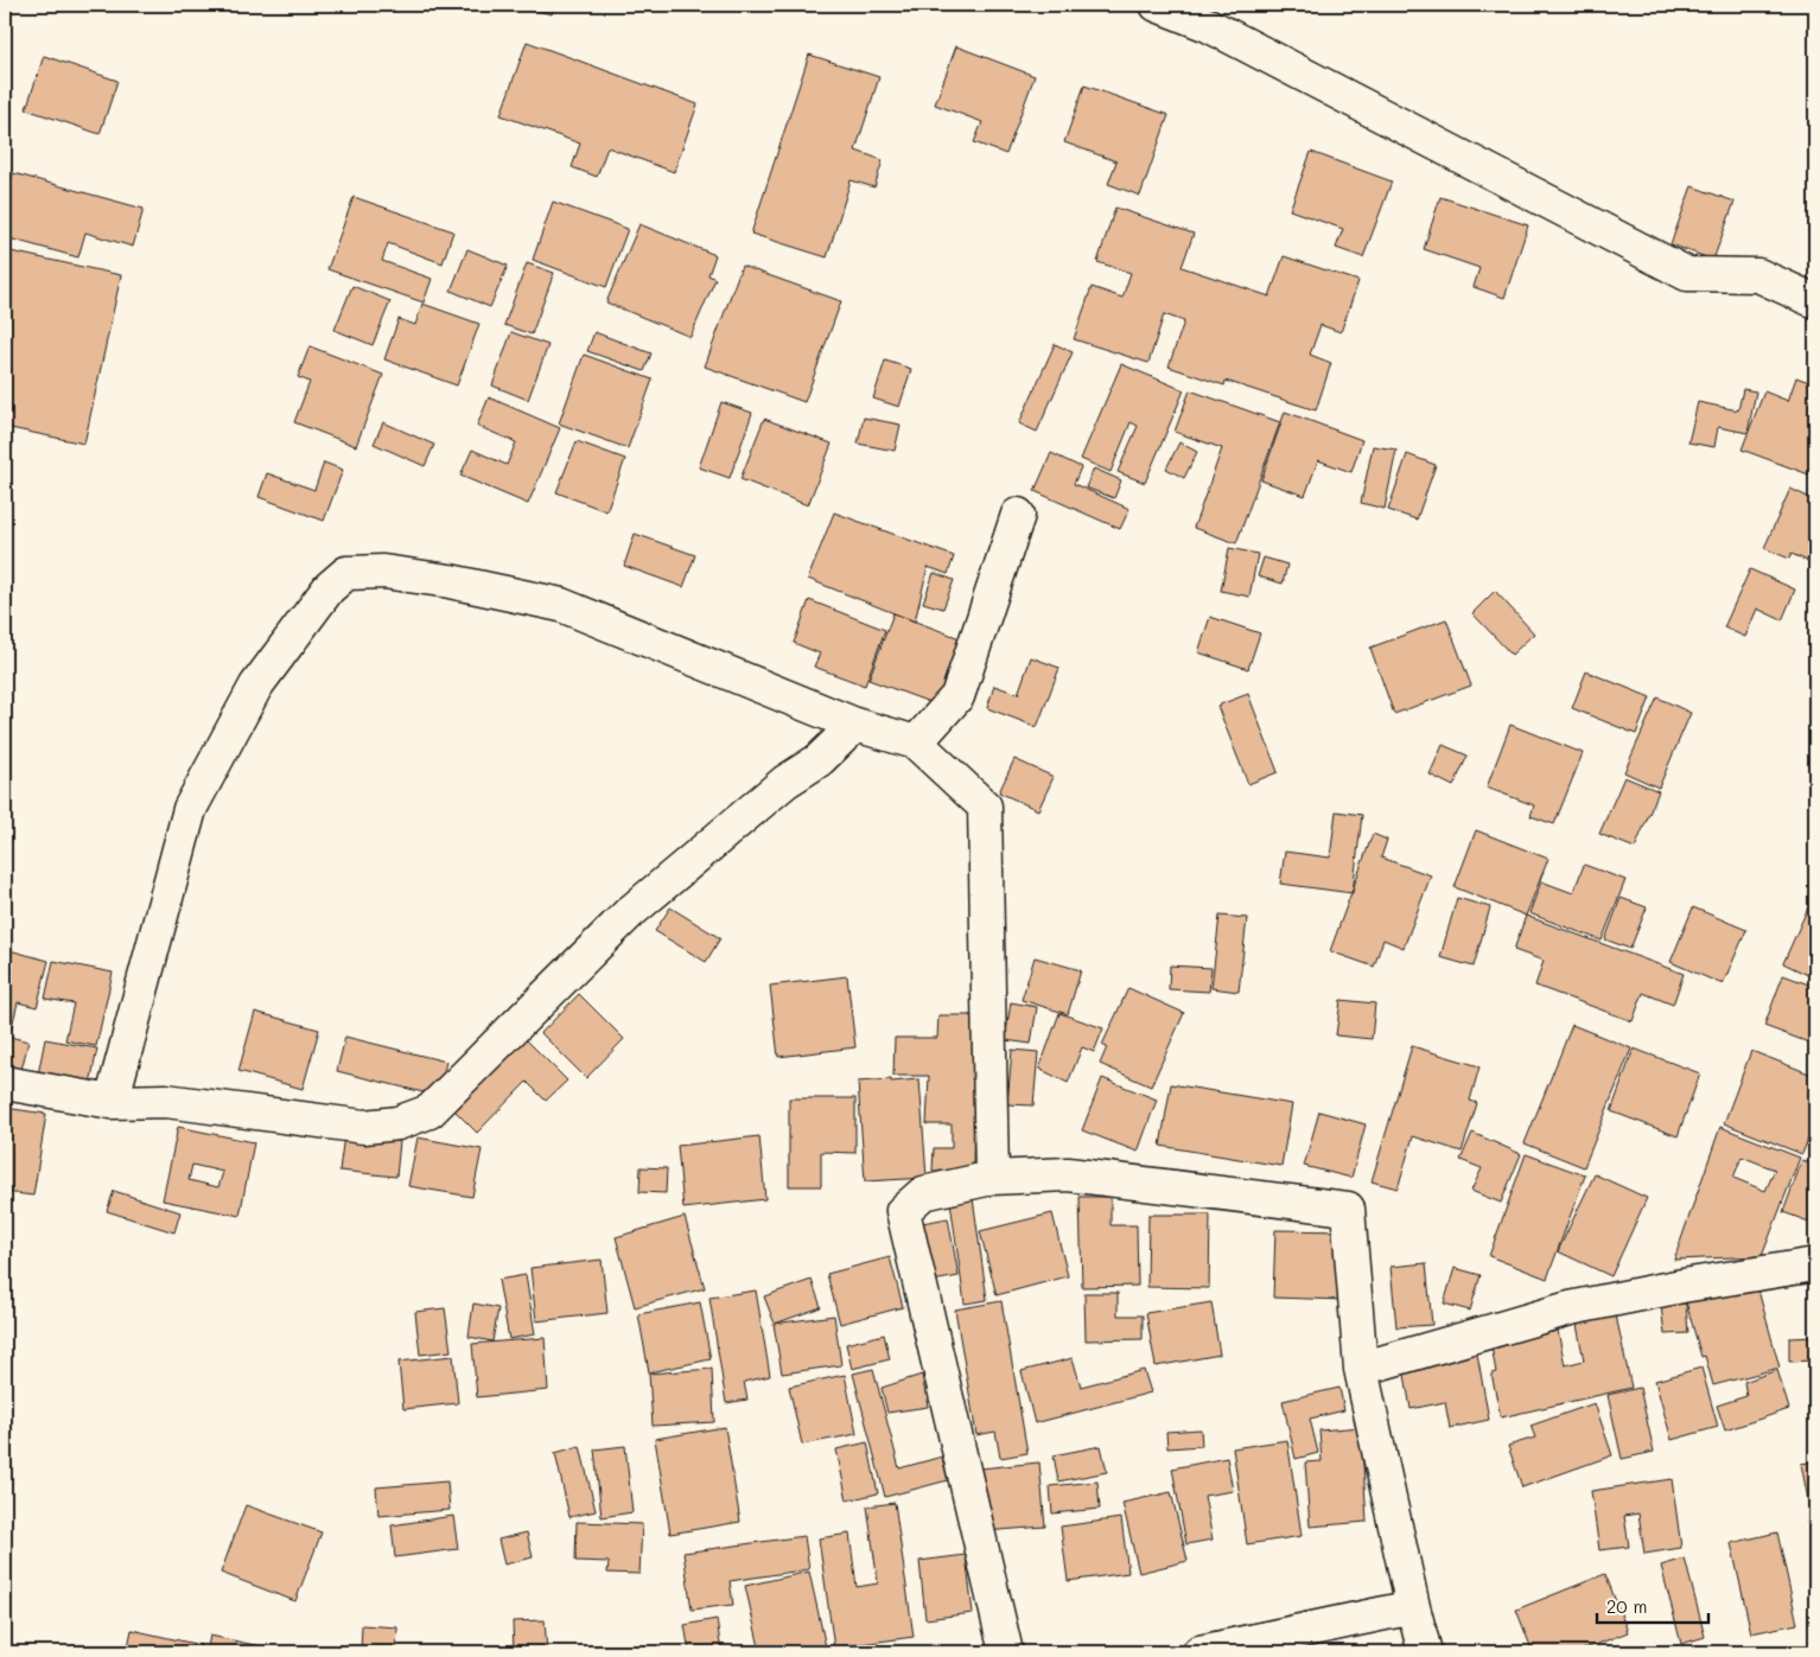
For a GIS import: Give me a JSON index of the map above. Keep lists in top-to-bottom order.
{
  "scale_bar": "20 m"
}
